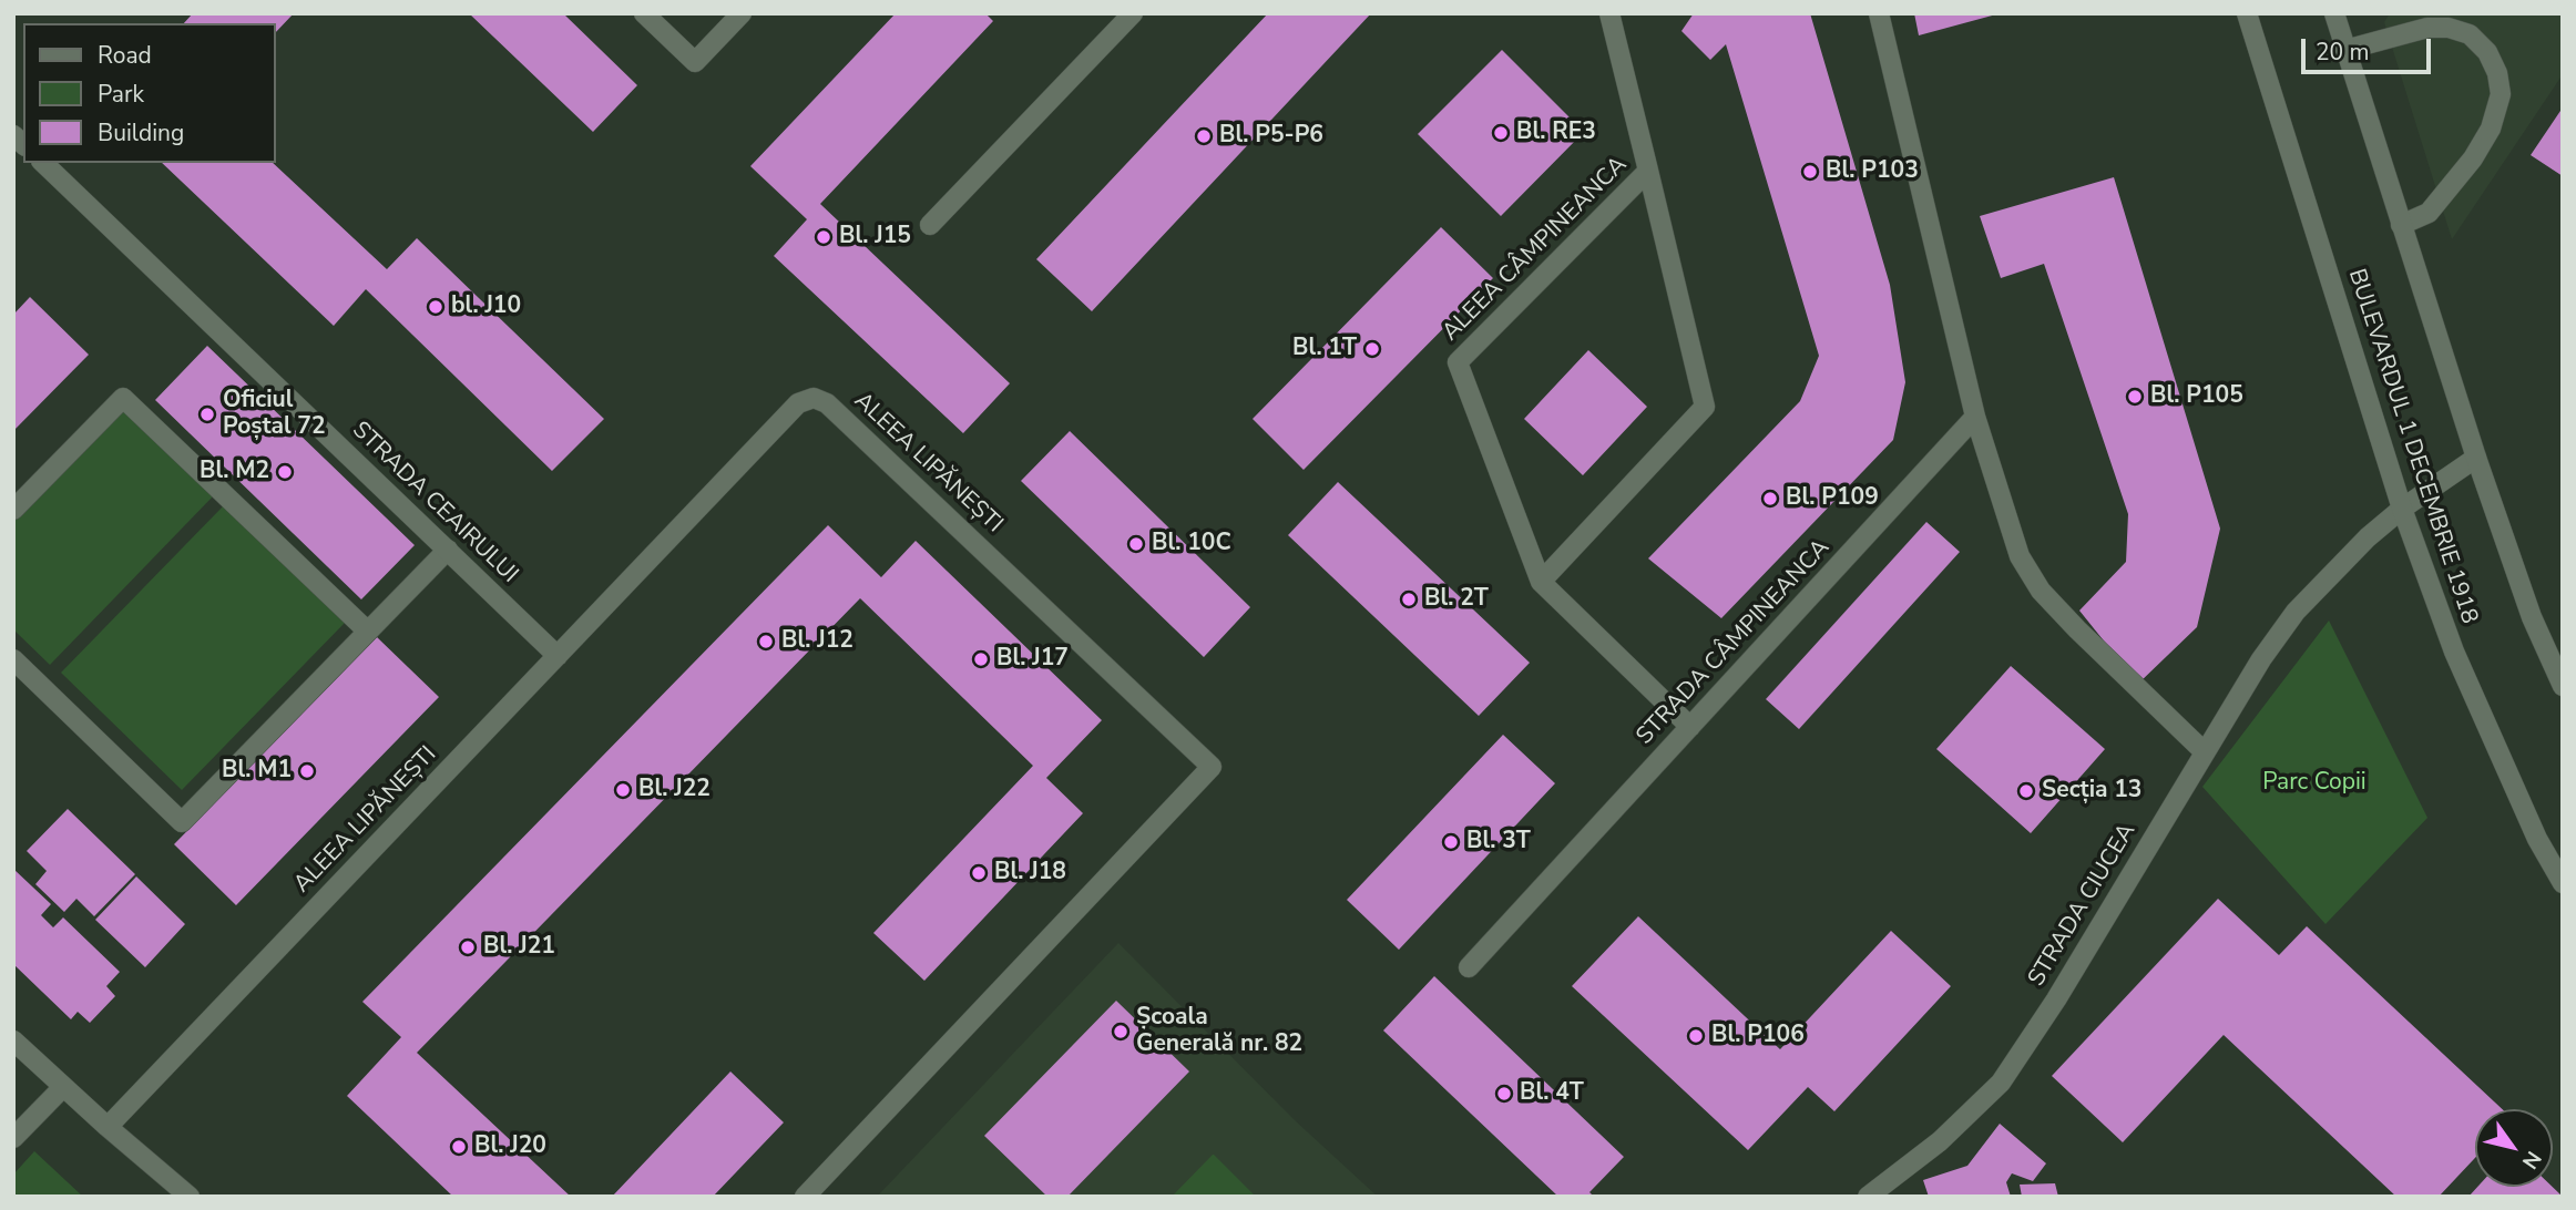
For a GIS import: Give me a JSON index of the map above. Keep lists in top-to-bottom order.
{
  "streets": {
    "street": [
      "ALEEA CÂMPINEANCA",
      "BULEVARDUL 1 DECEMBRIE 1918",
      "ALEEA LIPĂNEȘTI",
      "STRADA CEAIRULUI",
      "STRADA CÂMPINEANCA",
      "STRADA CIUCEA"
    ]
  },
  "crossings": [
    ["ALEEA CÂMPINEANCA", "STRADA CÂMPINEANCA"],
    ["BULEVARDUL 1 DECEMBRIE 1918", "STRADA CIUCEA"],
    ["ALEEA LIPĂNEȘTI", "STRADA CEAIRULUI"]
  ],
  "parks": ["Parc Copii"],
  "places": [
    "Bl. RE3",
    "Bl. P5-P6",
    "Bl. P103",
    "Bl. J15",
    "bl. J10",
    "Bl. 1T",
    "Bl. P105",
    "Oficiul Poștal 72",
    "Bl. M2",
    "Bl. P109",
    "Bl. 10C",
    "Bl. 2T",
    "Bl. J12",
    "Bl. J17",
    "Bl. M1",
    "Bl. J22",
    "Secția 13",
    "Bl. 3T",
    "Bl. J18",
    "Bl. J21",
    "Școala Generală nr. 82",
    "Bl. P106",
    "Bl. 4T",
    "Bl. J20"
  ],
  "legend": ["Road", "Park", "Building"],
  "scale_bar": "20 m",
  "north": "bottom right"
}
